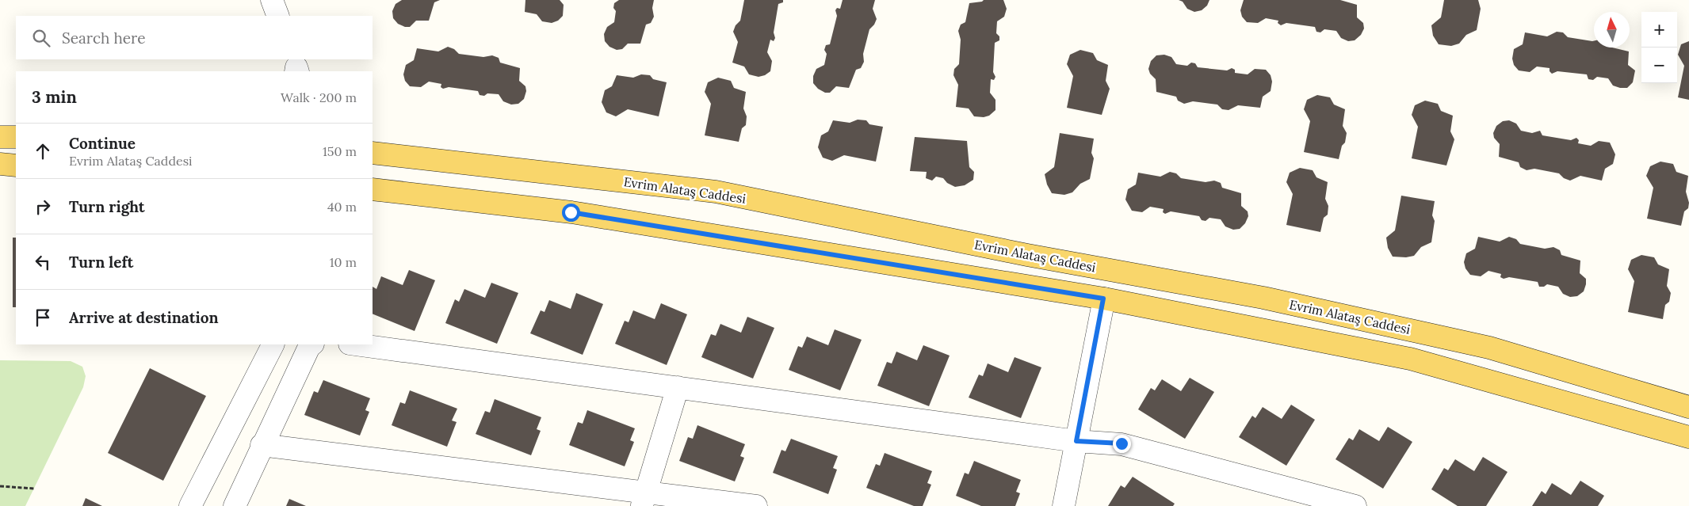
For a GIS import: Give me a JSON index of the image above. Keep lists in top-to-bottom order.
{
  "streets": {
    "main road": ["Evrim Alataş Caddesi"]
  },
  "north": "top",
  "page": {
    "map_buttons": ["+", "−"],
    "search": "Search here",
    "heading": ["3 min", "Walk · 200 m"],
    "list": [
      ["Continue", "Evrim Alataş Caddesi", "150 m"],
      ["Turn right", "40 m"],
      ["Turn left", "10 m"],
      "Arrive at destination"
    ]
  }
}
